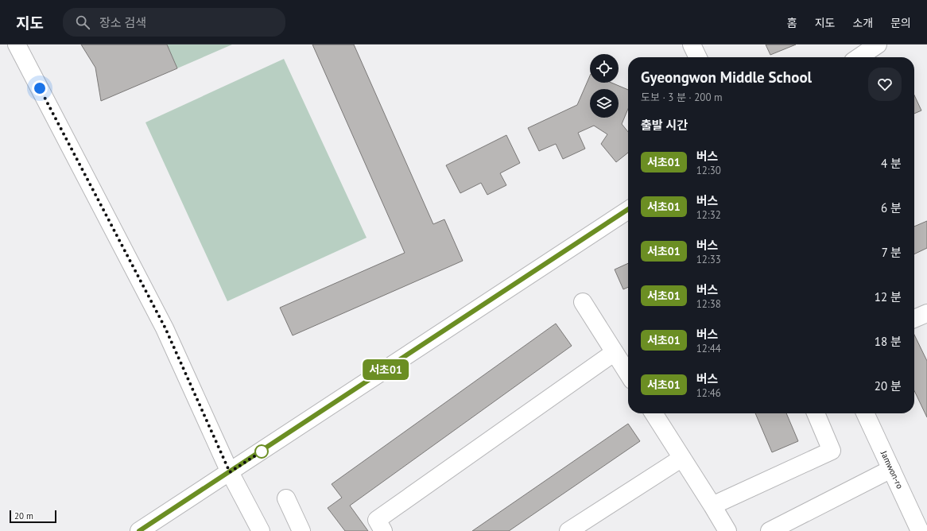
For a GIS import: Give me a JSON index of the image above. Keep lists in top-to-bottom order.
{
  "streets": {
    "street": ["Jamwon-ro"]
  },
  "lines": ["bus line 서초01"],
  "scale_bar": "20 m",
  "page": {
    "header": "지도",
    "search": "장소 검색",
    "nav": [
      "홈",
      "지도",
      "소개",
      "문의"
    ],
    "on_map": "서초01",
    "heading": [
      ["Gyeongwon Middle School", "도보 · 3 분 · 200 m"],
      "출발 시간"
    ],
    "list": [
      {
        "mark": "서초01",
        "name": "버스",
        "note": "12:30",
        "value": "4 분"
      },
      {
        "mark": "서초01",
        "name": "버스",
        "note": "12:32",
        "value": "6 분"
      },
      {
        "mark": "서초01",
        "name": "버스",
        "note": "12:33",
        "value": "7 분"
      },
      {
        "mark": "서초01",
        "name": "버스",
        "note": "12:38",
        "value": "12 분"
      },
      {
        "mark": "서초01",
        "name": "버스",
        "note": "12:44",
        "value": "18 분"
      },
      {
        "mark": "서초01",
        "name": "버스",
        "note": "12:46",
        "value": "20 분"
      }
    ],
    "scale": "20 m"
  }
}
